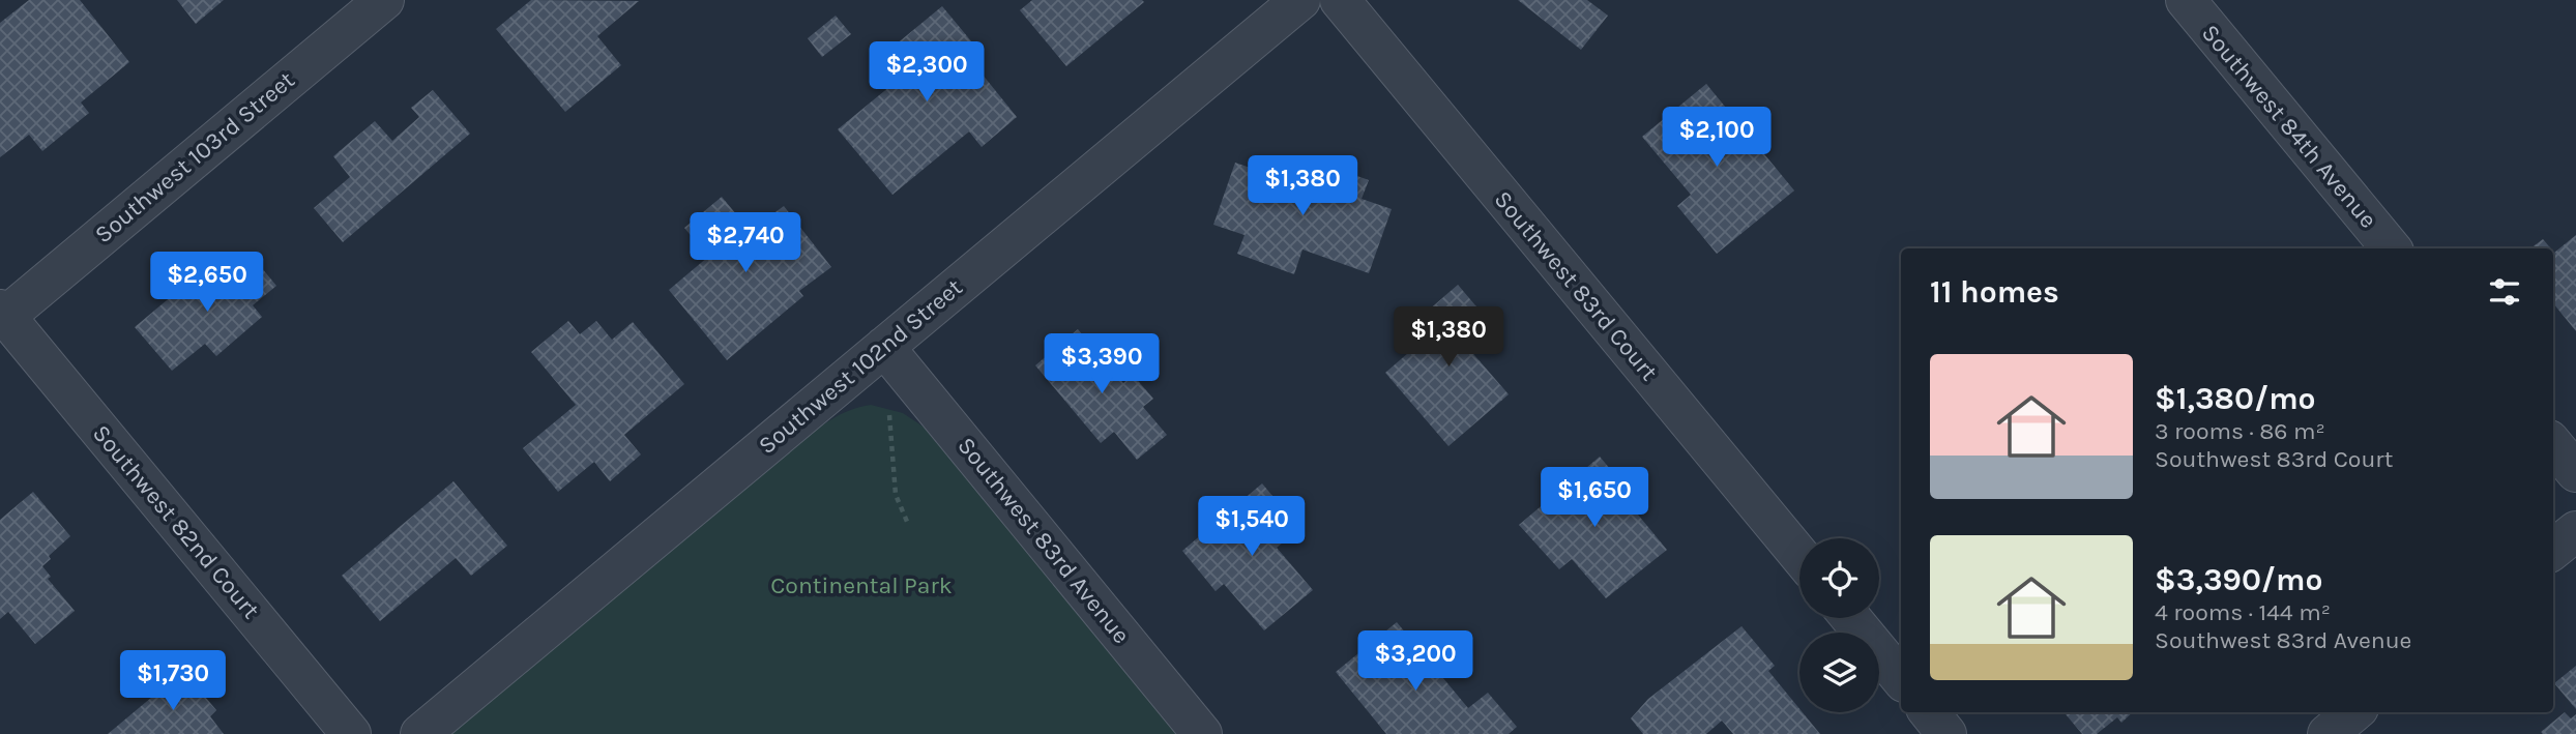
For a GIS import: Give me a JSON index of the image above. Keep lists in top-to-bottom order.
{
  "streets": {
    "street": [
      "Southwest 84th Avenue",
      "Southwest 103rd Street",
      "Southwest 83rd Court",
      "Southwest 102nd Street",
      "Southwest 82nd Court",
      "Southwest 83rd Avenue"
    ]
  },
  "crossings": [
    ["Southwest 103rd Street", "Southwest 82nd Court"],
    ["Southwest 102nd Street", "Southwest 83rd Avenue"]
  ],
  "parks": ["Continental Park"],
  "page": {
    "price": [
      "$2,300",
      "$2,100",
      "$1,380",
      "$2,740",
      "$2,650",
      "$1,380",
      "$3,390",
      "$1,650",
      "$1,540",
      "$3,200",
      "$1,730"
    ],
    "heading": "11 homes",
    "list": [
      {
        "name": "$1,380/mo",
        "note": "3 rooms · 86 m² · Southwest 83rd Court"
      },
      {
        "name": "$3,390/mo",
        "note": "4 rooms · 144 m² · Southwest 83rd Avenue"
      }
    ]
  }
}
